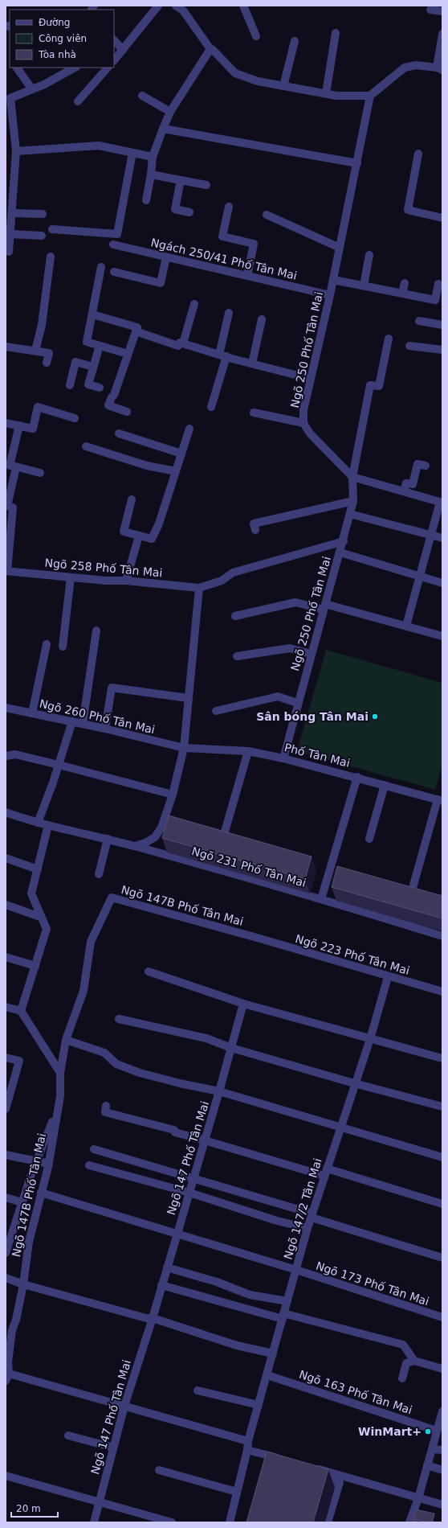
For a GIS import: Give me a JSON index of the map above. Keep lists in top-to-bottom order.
{
  "streets": {
    "street": [
      "Ngách 250/41 Phố Tân Mai",
      "Ngõ 250 Phố Tân Mai",
      "Ngõ 258 Phố Tân Mai",
      "Ngõ 260 Phố Tân Mai",
      "Phố Tân Mai",
      "Ngõ 231 Phố Tân Mai",
      "Ngõ 147B Phố Tân Mai",
      "Ngõ 223 Phố Tân Mai",
      "Ngõ 147 Phố Tân Mai",
      "Ngõ 147/2 Tân Mai",
      "Ngõ 173 Phố Tân Mai",
      "Ngõ 163 Phố Tân Mai"
    ]
  },
  "crossings": [
    ["Ngách 250/41 Phố Tân Mai", "Ngõ 250 Phố Tân Mai"],
    ["Ngõ 250 Phố Tân Mai", "Ngõ 258 Phố Tân Mai"],
    ["Ngõ 250 Phố Tân Mai", "Phố Tân Mai"],
    ["Ngõ 260 Phố Tân Mai", "Phố Tân Mai"],
    ["Ngõ 147B Phố Tân Mai", "Ngõ 223 Phố Tân Mai"],
    ["Ngõ 147B Phố Tân Mai", "Ngõ 173 Phố Tân Mai"],
    ["Ngõ 223 Phố Tân Mai", "Ngõ 147/2 Tân Mai"],
    ["Ngõ 147 Phố Tân Mai", "Ngõ 173 Phố Tân Mai"],
    ["Ngõ 147/2 Tân Mai", "Ngõ 173 Phố Tân Mai"],
    ["Ngõ 147/2 Tân Mai", "Ngõ 163 Phố Tân Mai"]
  ],
  "places": ["Sân bóng Tân Mai", "WinMart+"],
  "legend": ["Đường", "Công viên", "Tòa nhà"],
  "scale_bar": "20 m"
}
